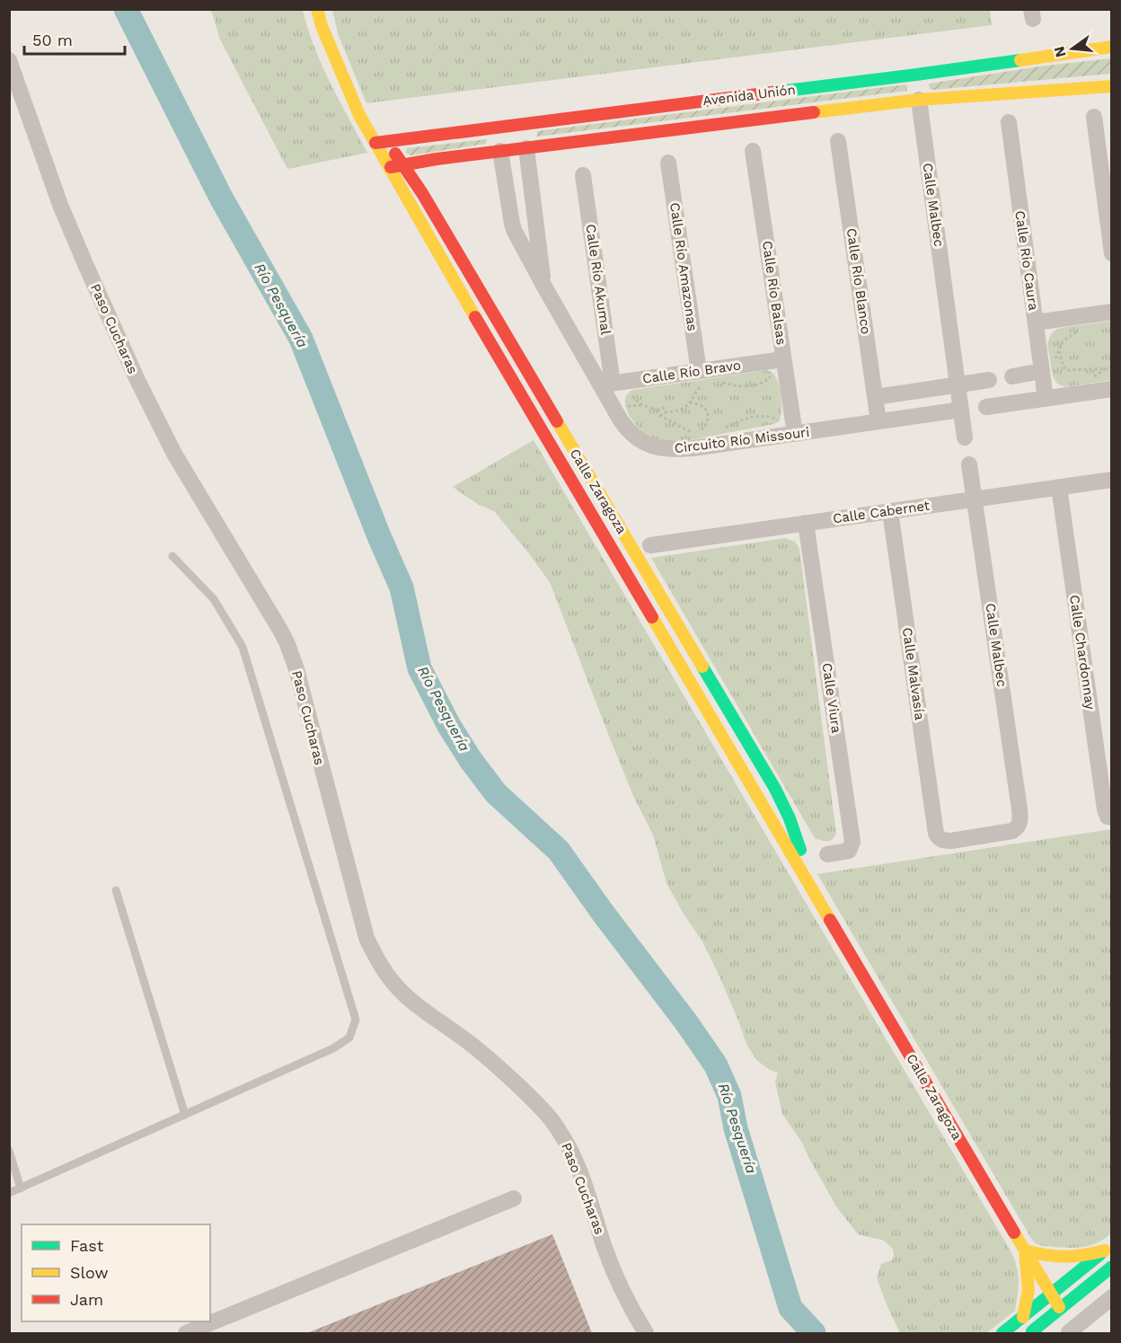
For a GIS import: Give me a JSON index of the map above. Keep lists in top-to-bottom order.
{
  "streets": {
    "street": [
      "Avenida Unión",
      "Calle Malbec",
      "Calle Río Caura",
      "Calle Río Amazonas",
      "Calle Río Akumal",
      "Calle Río Blanco",
      "Calle Río Balsas",
      "Paso Cucharas",
      "Calle Río Bravo",
      "Circuito Río Missouri",
      "Calle Zaragoza",
      "Calle Cabernet",
      "Calle Chardonnay",
      "Calle Malvasía",
      "Calle Viura"
    ]
  },
  "crossings": [
    ["Avenida Unión", "Calle Malbec"],
    ["Avenida Unión", "Circuito Río Missouri"],
    ["Avenida Unión", "Calle Zaragoza"],
    ["Calle Malbec", "Circuito Río Missouri"],
    ["Calle Malbec", "Calle Cabernet"],
    ["Calle Malbec", "Calle Malvasía"],
    ["Calle Río Amazonas", "Calle Río Bravo"],
    ["Calle Río Akumal", "Calle Río Bravo"],
    ["Calle Río Akumal", "Circuito Río Missouri"],
    ["Calle Río Blanco", "Circuito Río Missouri"],
    ["Calle Río Balsas", "Calle Río Bravo"],
    ["Calle Río Balsas", "Circuito Río Missouri"],
    ["Calle Río Bravo", "Circuito Río Missouri"],
    ["Calle Cabernet", "Calle Chardonnay"],
    ["Calle Cabernet", "Calle Malvasía"],
    ["Calle Cabernet", "Calle Viura"]
  ],
  "water": ["Río Pesquería"],
  "legend": ["Fast", "Slow", "Jam"],
  "scale_bar": "50 m",
  "north": "left"
}
